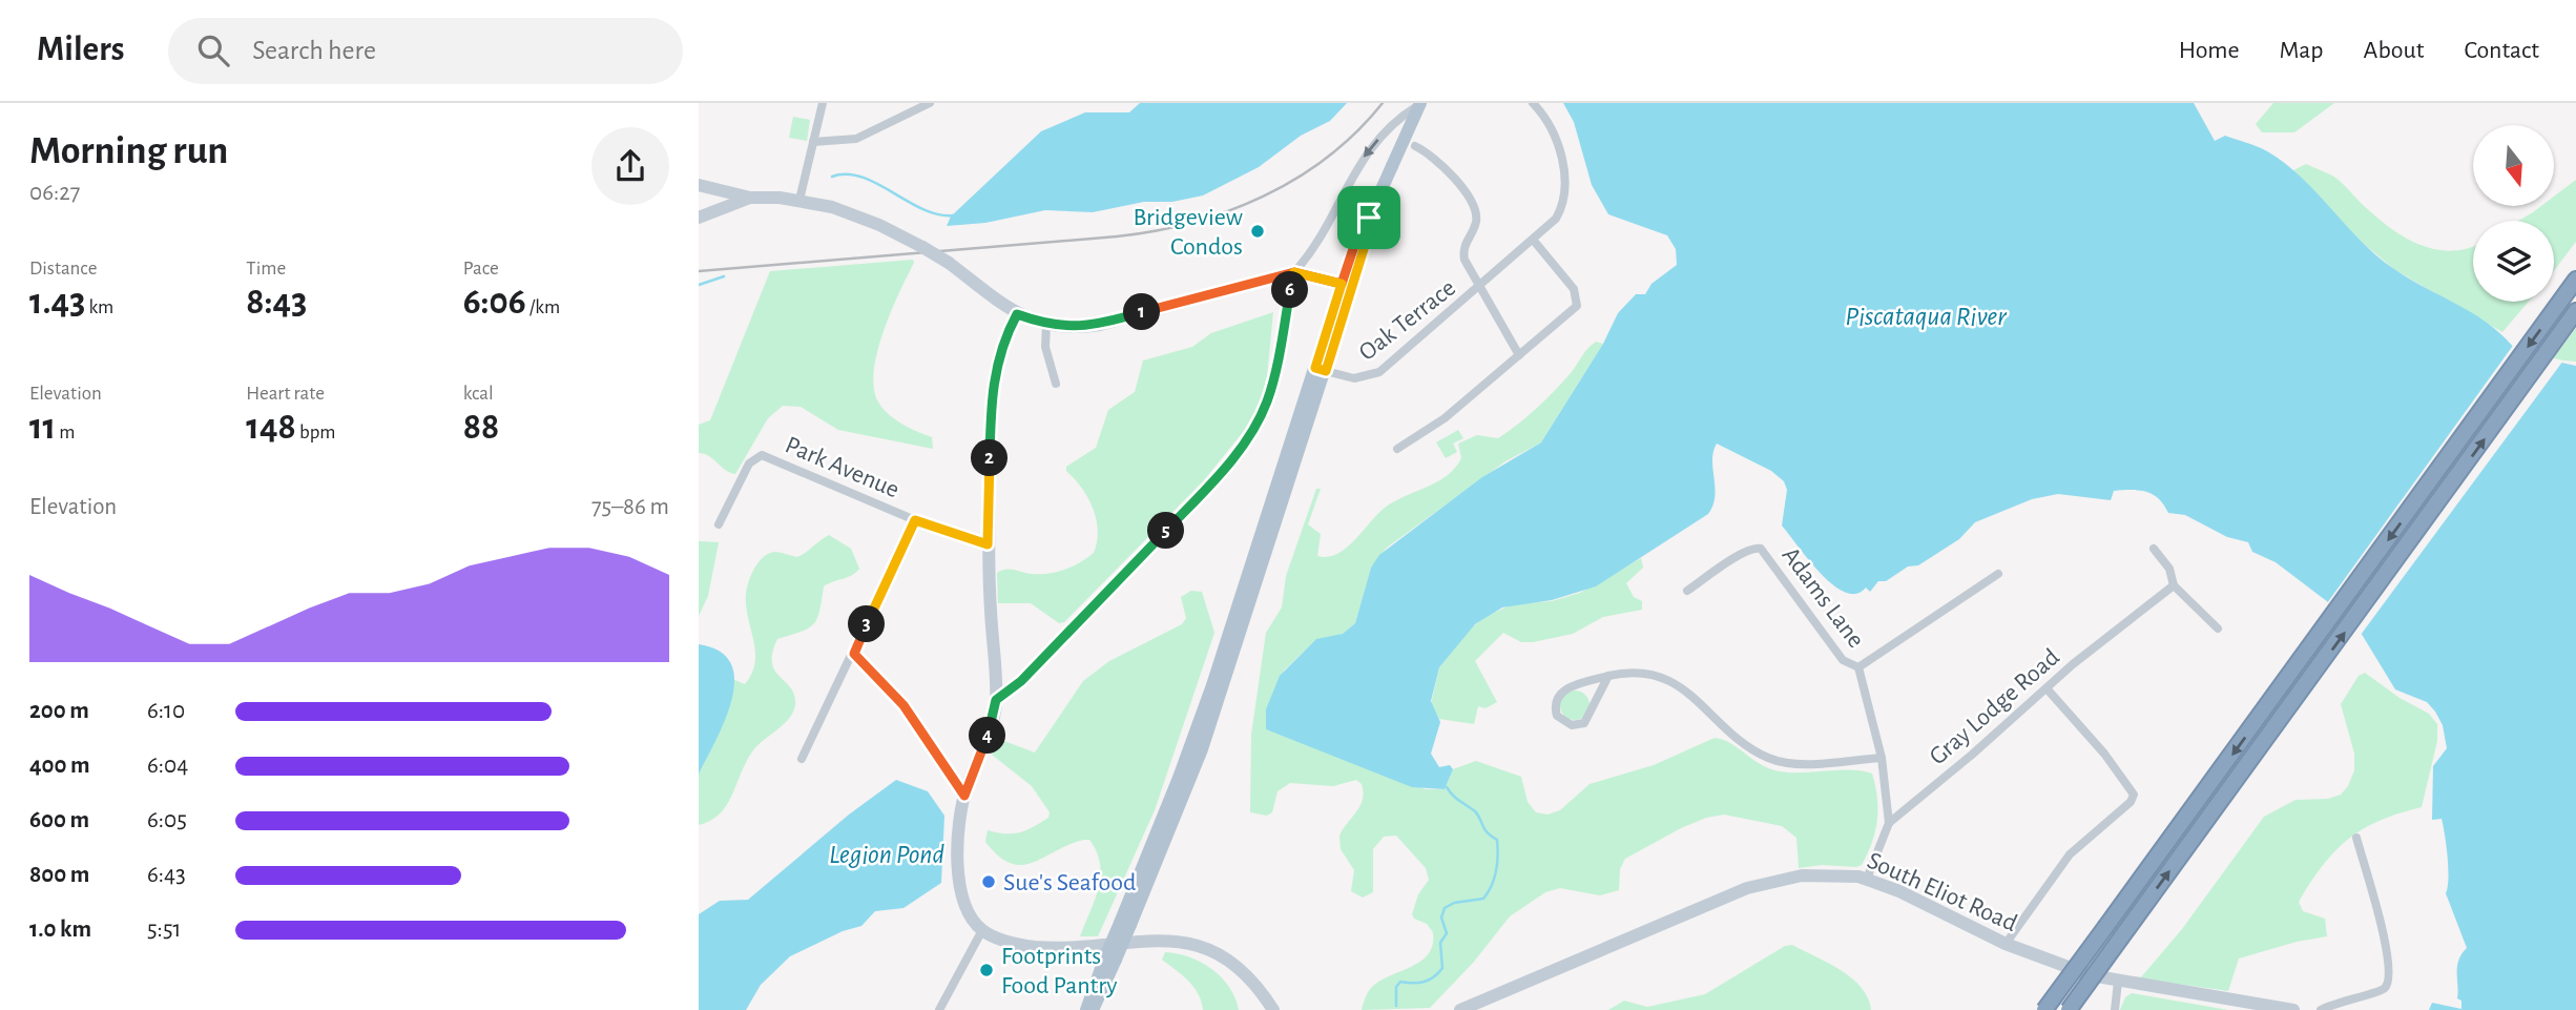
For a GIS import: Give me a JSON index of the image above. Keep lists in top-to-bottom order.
{
  "streets": {
    "main road": ["South Eliot Road"],
    "street": [
      "Oak Terrace",
      "Park Avenue",
      "Adams Lane",
      "Gray Lodge Road"
    ]
  },
  "crossings": [
    ["Gray Lodge Road", "South Eliot Road"]
  ],
  "water": ["Piscataqua River", "Legion Pond"],
  "places": ["Bridgeview Condos", "Sue's Seafood", "Footprints Food Pantry"],
  "north": "bottom",
  "page": {
    "header": "Milers",
    "search": "Search here",
    "nav": [
      "Home",
      "Map",
      "About",
      "Contact"
    ],
    "heading": ["Morning run", "06:27"],
    "stats": [
      ["Distance", "1.43 km"],
      ["Time", "8:43"],
      ["Pace", "6:06 /km"],
      ["Elevation", "11 m"],
      ["Heart rate", "148 bpm"],
      ["kcal", "88"]
    ],
    "pins": [
      "6",
      "1",
      "2",
      "5",
      "3",
      "4"
    ],
    "chart": ["Elevation", "75–86 m"],
    "list": [
      {
        "name": "200 m",
        "note": "6:10"
      },
      {
        "name": "400 m",
        "note": "6:04"
      },
      {
        "name": "600 m",
        "note": "6:05"
      },
      {
        "name": "800 m",
        "note": "6:43"
      },
      {
        "name": "1.0 km",
        "note": "5:51"
      }
    ]
  }
}
